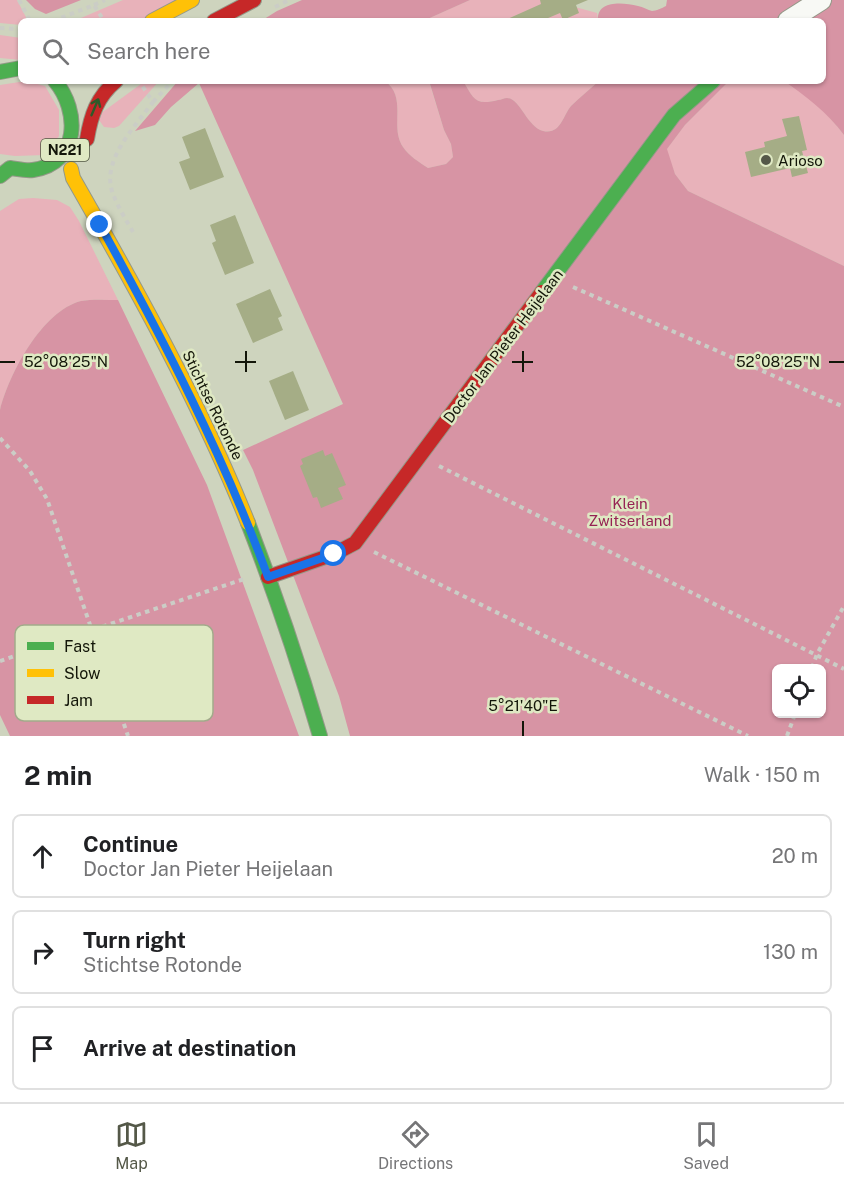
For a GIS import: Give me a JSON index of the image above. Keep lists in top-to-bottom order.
{
  "streets": {
    "street": ["N221", "Doctor Jan Pieter Heijelaan", "Stichtse Rotonde"]
  },
  "crossings": [
    ["N221", "Stichtse Rotonde"],
    ["Doctor Jan Pieter Heijelaan", "Stichtse Rotonde"]
  ],
  "parks": ["Klein Zwitserland"],
  "places": ["Arioso"],
  "legend": ["Fast", "Slow", "Jam"],
  "page": {
    "search": "Search here",
    "heading": ["2 min", "Walk · 150 m"],
    "list": [
      ["Continue", "Doctor Jan Pieter Heijelaan", "20 m"],
      ["Turn right", "Stichtse Rotonde", "130 m"],
      "Arrive at destination"
    ],
    "nav": ["Map", "Directions", "Saved"]
  },
  "coordinates": ["52°08'25\"N", "5°21'40\"E"]
}
